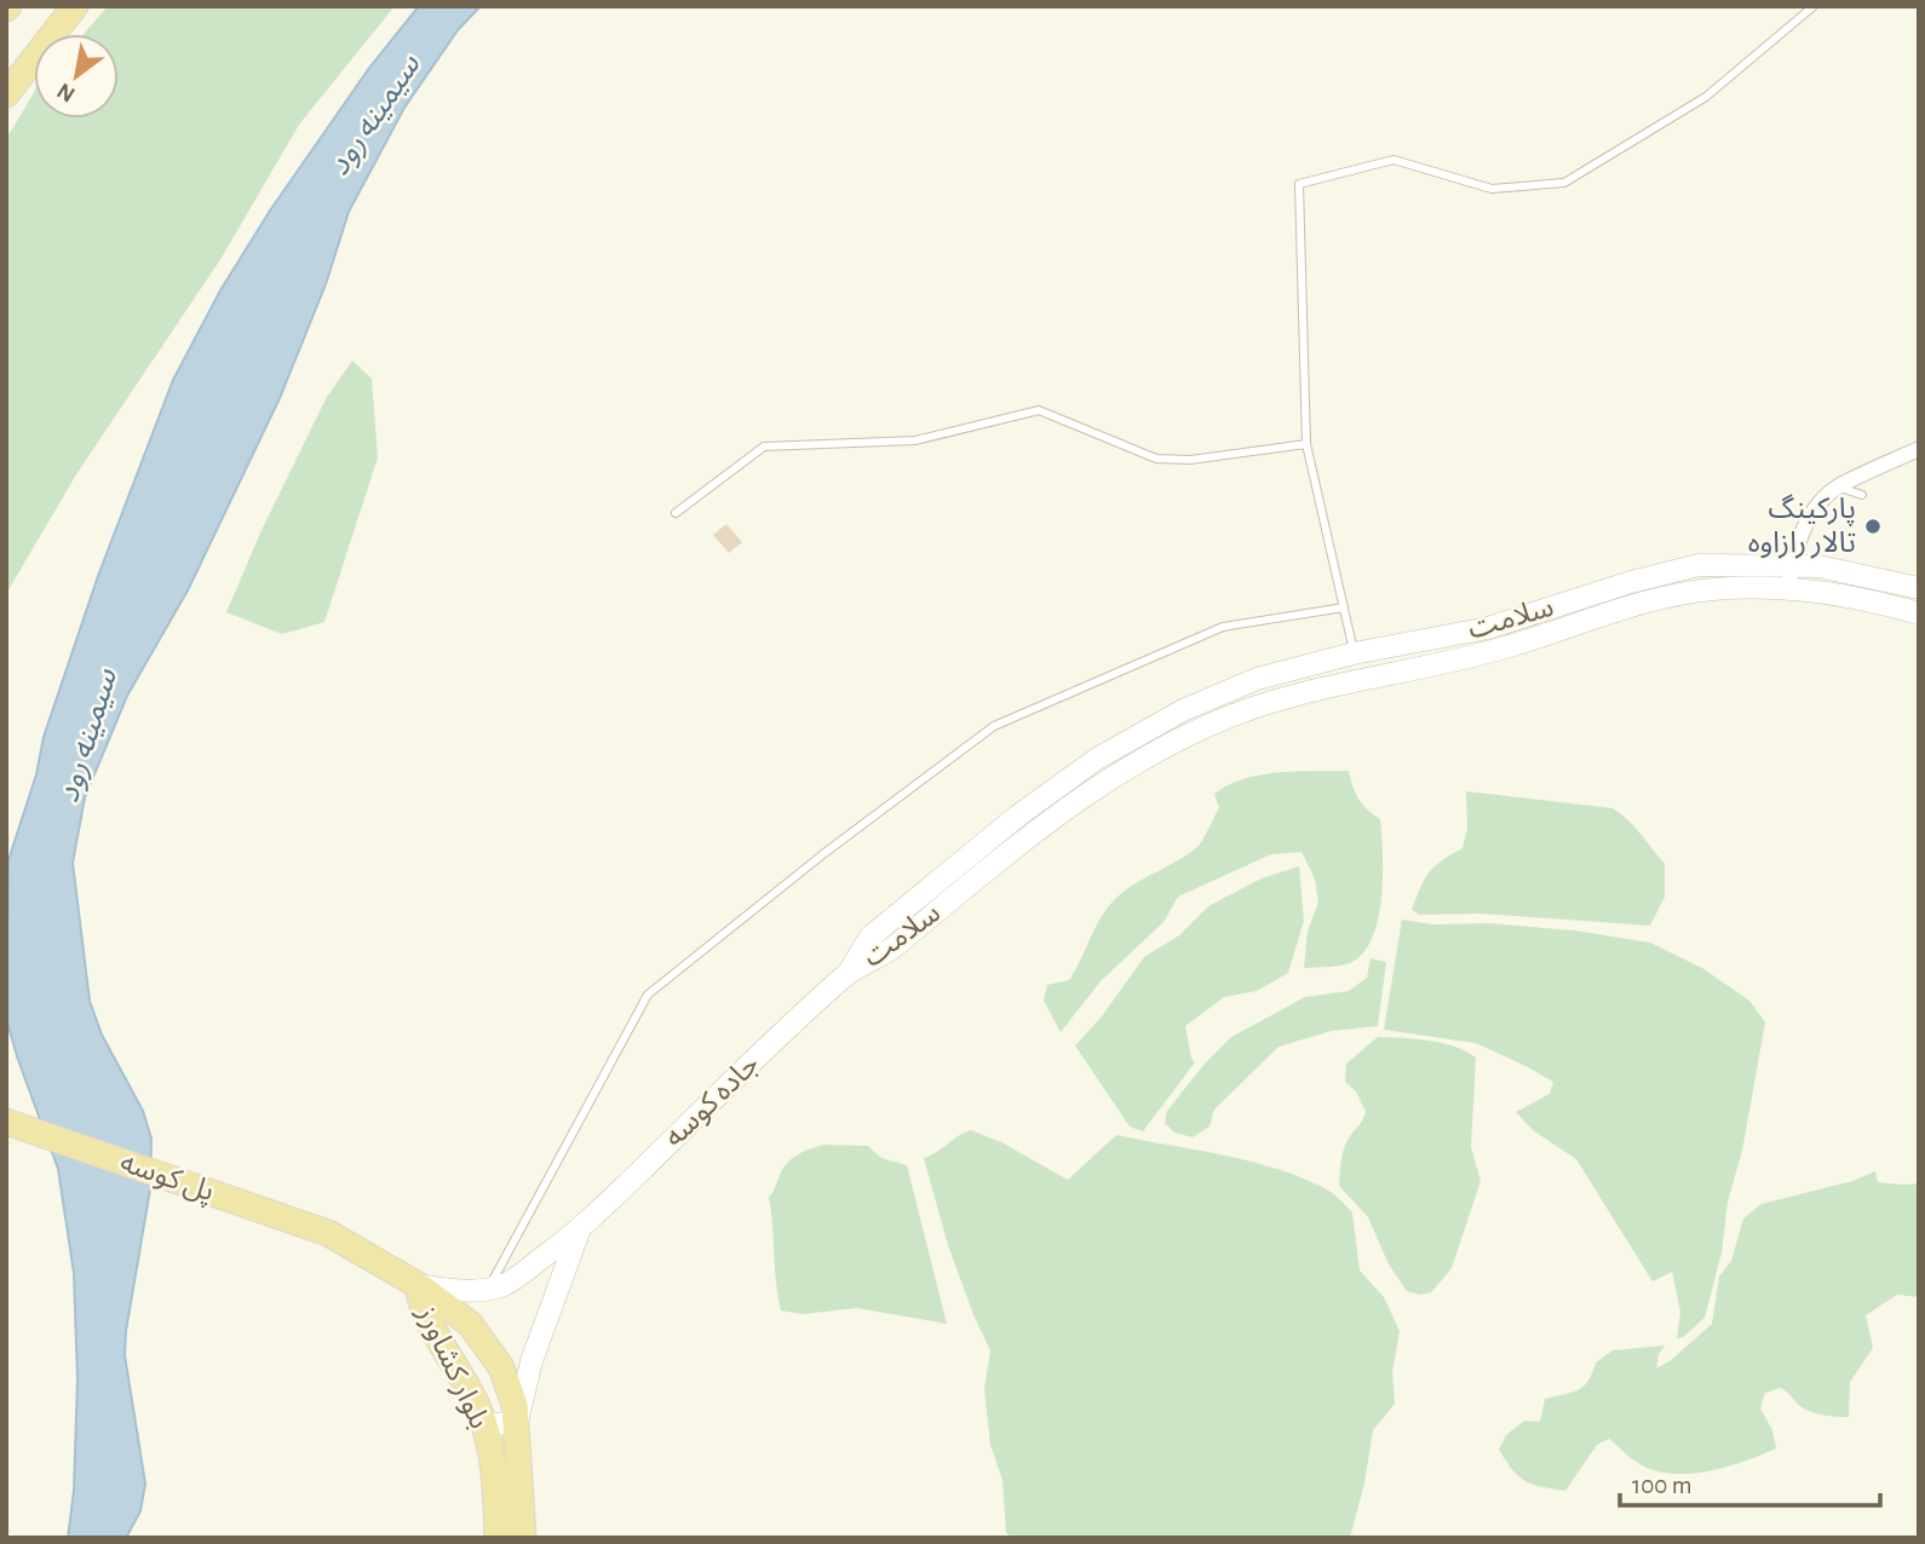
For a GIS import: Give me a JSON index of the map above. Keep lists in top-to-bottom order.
{
  "streets": {
    "main road": [
      "سلامت",
      "جاده کوسه",
      "پل کوسه",
      "بلوار کشاورز"
    ]
  },
  "crossings": [
    ["سلامت", "جاده کوسه"],
    ["جاده کوسه", "پل کوسه"],
    ["جاده کوسه", "بلوار کشاورز"],
    ["پل کوسه", "بلوار کشاورز"]
  ],
  "water": ["سیمینه رود"],
  "places": ["پارکینگ تالار رازاوه"],
  "scale_bar": "100 m",
  "north": "bottom left"
}
